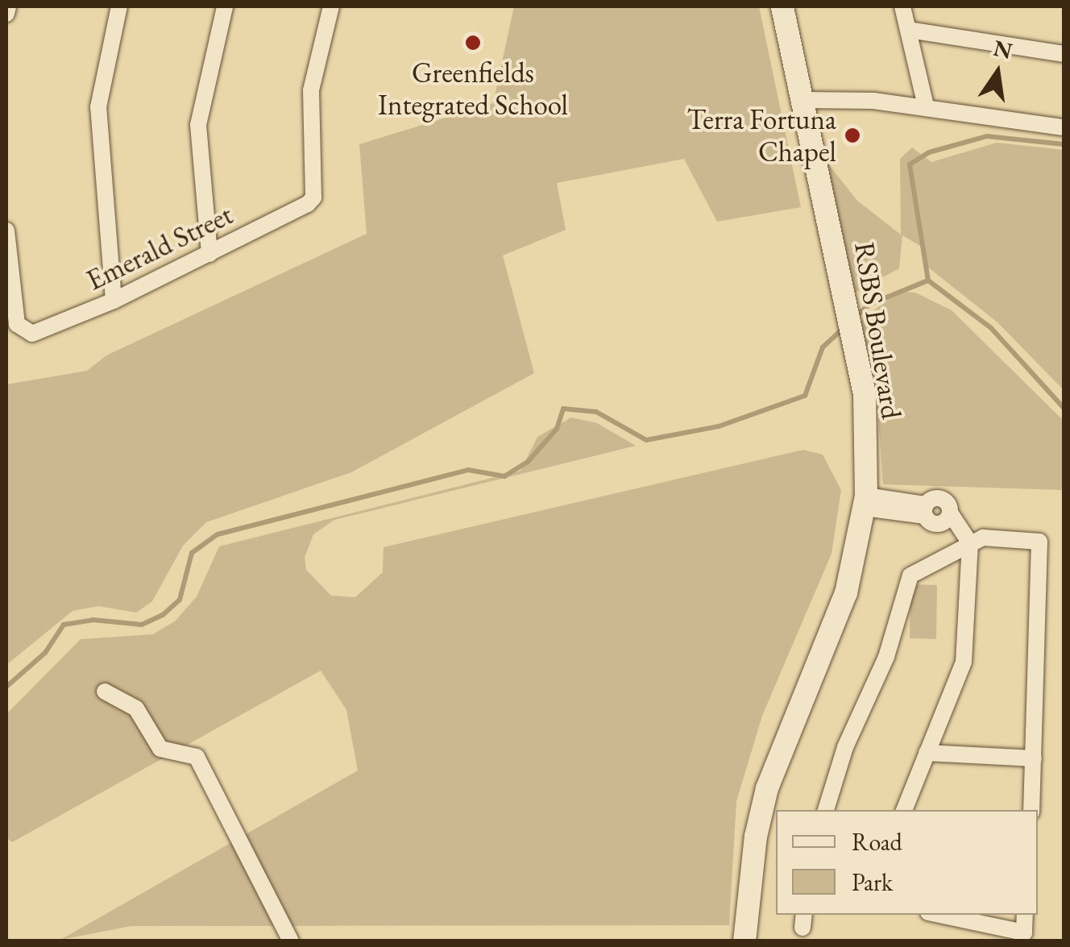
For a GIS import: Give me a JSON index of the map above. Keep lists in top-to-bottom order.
{
  "streets": {
    "street": ["Emerald Street", "RSBS Boulevard"]
  },
  "places": ["Greenfields Integrated School", "Terra Fortuna Chapel"],
  "legend": ["Road", "Park"],
  "north": "top"
}
